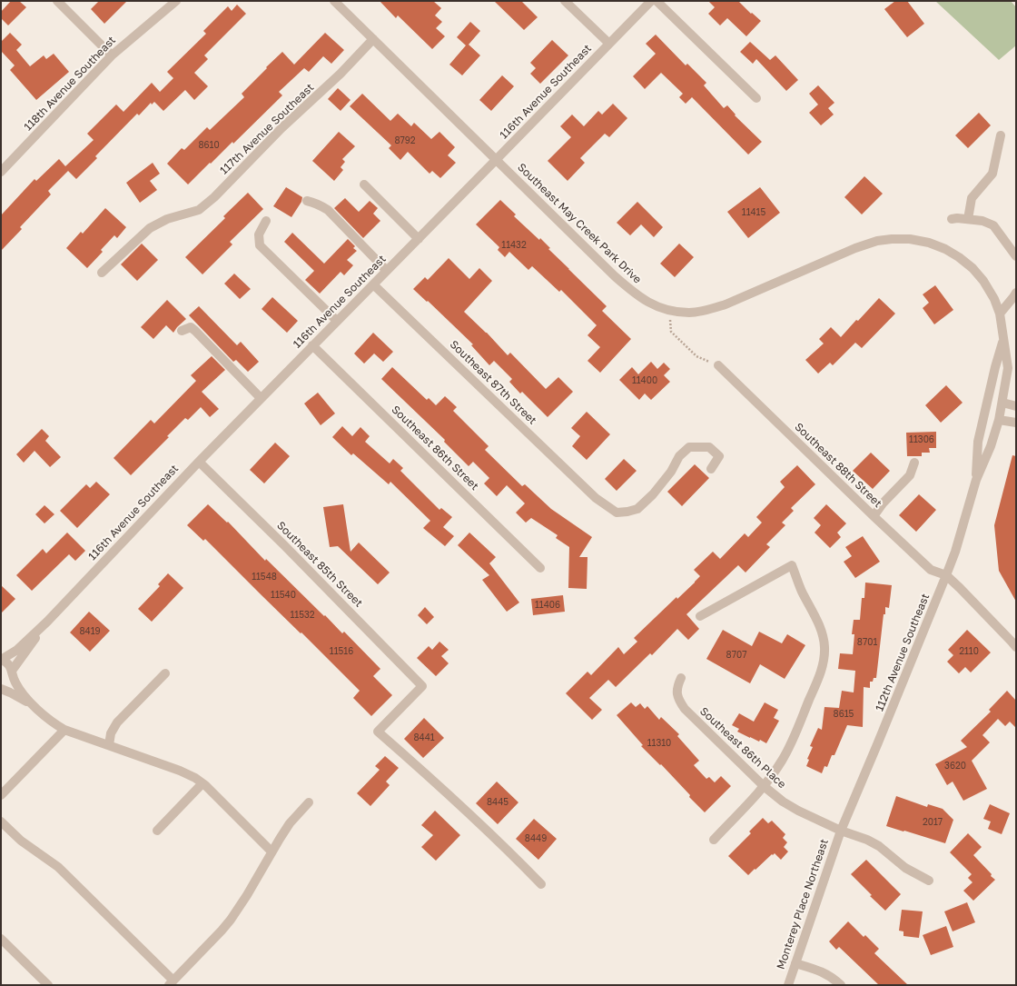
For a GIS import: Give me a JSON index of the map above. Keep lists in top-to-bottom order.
{
  "streets": {
    "street": [
      "118th Avenue Southeast",
      "116th Avenue Southeast",
      "117th Avenue Southeast",
      "Southeast May Creek Park Drive",
      "Southeast 87th Street",
      "Southeast 86th Street",
      "Southeast 88th Street",
      "Southeast 85th Street",
      "112th Avenue Southeast",
      "Southeast 86th Place",
      "Monterey Place Northeast"
    ]
  },
  "crossings": [
    ["116th Avenue Southeast", "Southeast May Creek Park Drive"],
    ["116th Avenue Southeast", "Southeast 87th Street"],
    ["116th Avenue Southeast", "Southeast 86th Street"],
    ["116th Avenue Southeast", "Southeast 85th Street"],
    ["117th Avenue Southeast", "Southeast May Creek Park Drive"],
    ["Southeast May Creek Park Drive", "112th Avenue Southeast"],
    ["Southeast 88th Street", "112th Avenue Southeast"],
    ["112th Avenue Southeast", "Southeast 86th Place"],
    ["112th Avenue Southeast", "Monterey Place Northeast"],
    ["Southeast 86th Place", "Monterey Place Northeast"]
  ],
  "house_numbers": [
    "8792",
    "8610",
    "11415",
    "11432",
    "11400",
    "11306",
    "11548",
    "11540",
    "11406",
    "11532",
    "8419",
    "8701",
    "11516",
    "2110",
    "8707",
    "8615",
    "8441",
    "11310",
    "3620",
    "8445",
    "2017",
    "8449"
  ]
}
